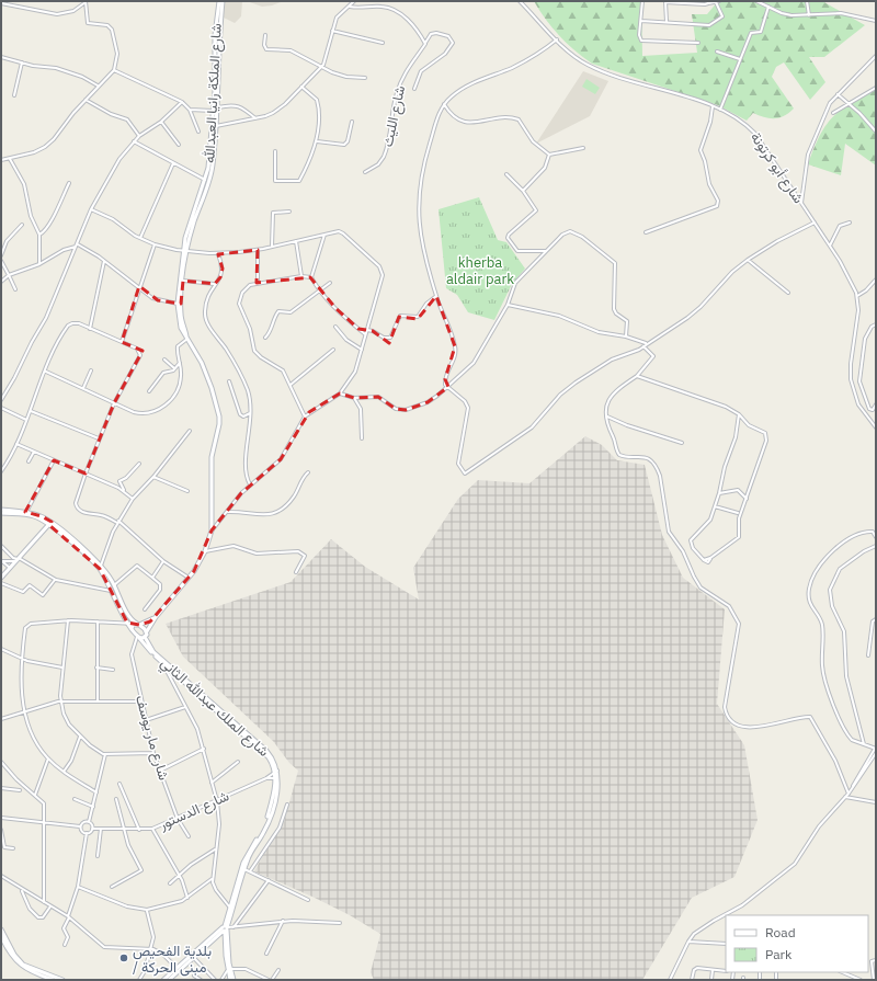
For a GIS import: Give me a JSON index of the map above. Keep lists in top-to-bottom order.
{
  "streets": {
    "main road": ["شارع الملكة رانيا العبدالله", "شارع الملك عبدالله الثاني"],
    "street": [
      "شارع الليث",
      "شارع أبو كرتونة",
      "شارع مار يوسف",
      "شارع الدستور"
    ]
  },
  "crossings": [
    ["شارع الملكة رانيا العبدالله", "شارع الملك عبدالله الثاني"],
    ["شارع الملك عبدالله الثاني", "شارع مار يوسف"],
    ["شارع الملك عبدالله الثاني", "شارع الدستور"],
    ["شارع مار يوسف", "شارع الدستور"]
  ],
  "parks": ["kherba aldair park"],
  "places": ["بلدية الفحيص / مبنى الحركة"],
  "legend": ["Road", "Park"]
}
